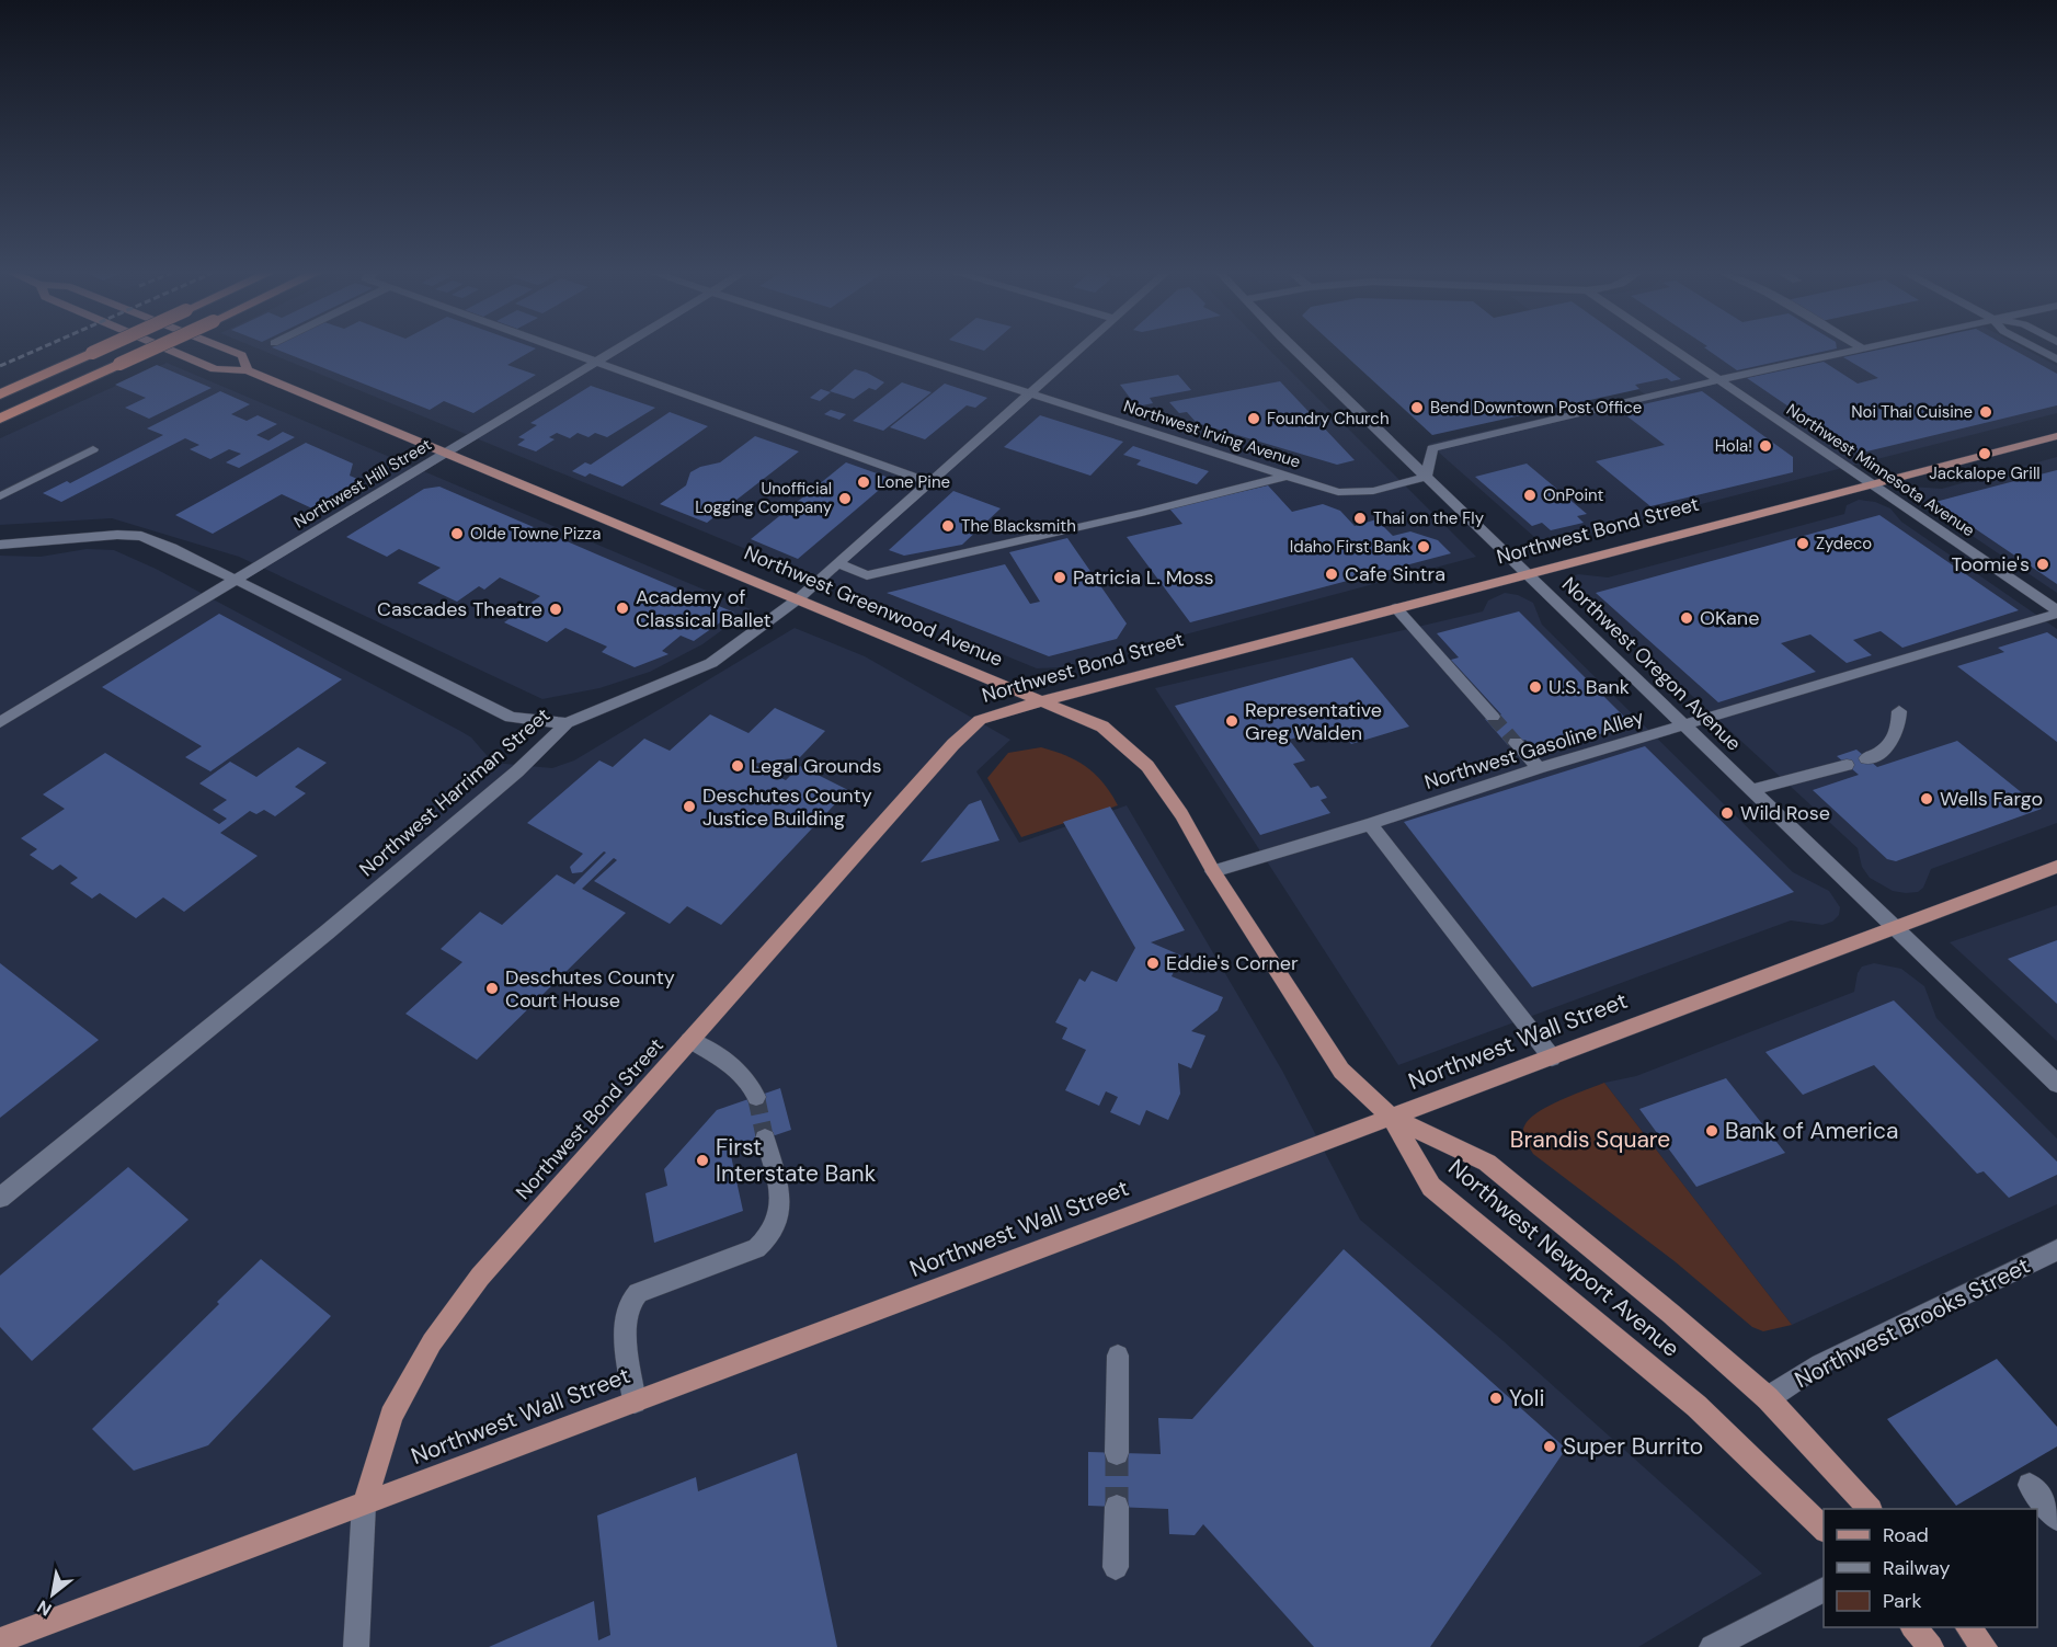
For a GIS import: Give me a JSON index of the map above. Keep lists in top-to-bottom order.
{
  "streets": {
    "main road": [
      "Northwest Bond Street",
      "Northwest Greenwood Avenue",
      "Northwest Wall Street",
      "Northwest Newport Avenue"
    ],
    "street": [
      "Northwest Irving Avenue",
      "Northwest Minnesota Avenue",
      "Northwest Hill Street",
      "Northwest Oregon Avenue",
      "Northwest Gasoline Alley",
      "Northwest Harriman Street",
      "Northwest Brooks Street"
    ]
  },
  "crossings": [
    ["Northwest Irving Avenue", "Northwest Oregon Avenue"],
    ["Northwest Irving Avenue", "Northwest Harriman Street"],
    ["Northwest Minnesota Avenue", "Northwest Bond Street"],
    ["Northwest Minnesota Avenue", "Northwest Gasoline Alley"],
    ["Northwest Hill Street", "Northwest Greenwood Avenue"],
    ["Northwest Bond Street", "Northwest Greenwood Avenue"],
    ["Northwest Bond Street", "Northwest Oregon Avenue"],
    ["Northwest Bond Street", "Northwest Wall Street"],
    ["Northwest Greenwood Avenue", "Northwest Gasoline Alley"],
    ["Northwest Greenwood Avenue", "Northwest Harriman Street"],
    ["Northwest Greenwood Avenue", "Northwest Wall Street"],
    ["Northwest Greenwood Avenue", "Northwest Newport Avenue"],
    ["Northwest Oregon Avenue", "Northwest Gasoline Alley"],
    ["Northwest Oregon Avenue", "Northwest Wall Street"],
    ["Northwest Wall Street", "Northwest Newport Avenue"],
    ["Northwest Newport Avenue", "Northwest Brooks Street"]
  ],
  "parks": ["Brandis Square"],
  "places": [
    "Bend Downtown Post Office",
    "Noi Thai Cuisine",
    "Foundry Church",
    "Hola!",
    "Jackalope Grill",
    "Lone Pine",
    "OnPoint",
    "Unofficial Logging Company",
    "Thai on the Fly",
    "The Blacksmith",
    "Olde Towne Pizza",
    "Zydeco",
    "Idaho First Bank",
    "Toomie's",
    "Cafe Sintra",
    "Patricia L. Moss",
    "Academy of Classical Ballet",
    "Cascades Theatre",
    "OKane",
    "U.S. Bank",
    "Representative Greg Walden",
    "Legal Grounds",
    "Wells Fargo",
    "Deschutes County Justice Building",
    "Wild Rose",
    "Eddie's Corner",
    "Deschutes County Court House",
    "Bank of America",
    "First Interstate Bank",
    "Yoli",
    "Super Burrito"
  ],
  "legend": ["Road", "Railway", "Park"],
  "north": "bottom left"
}
